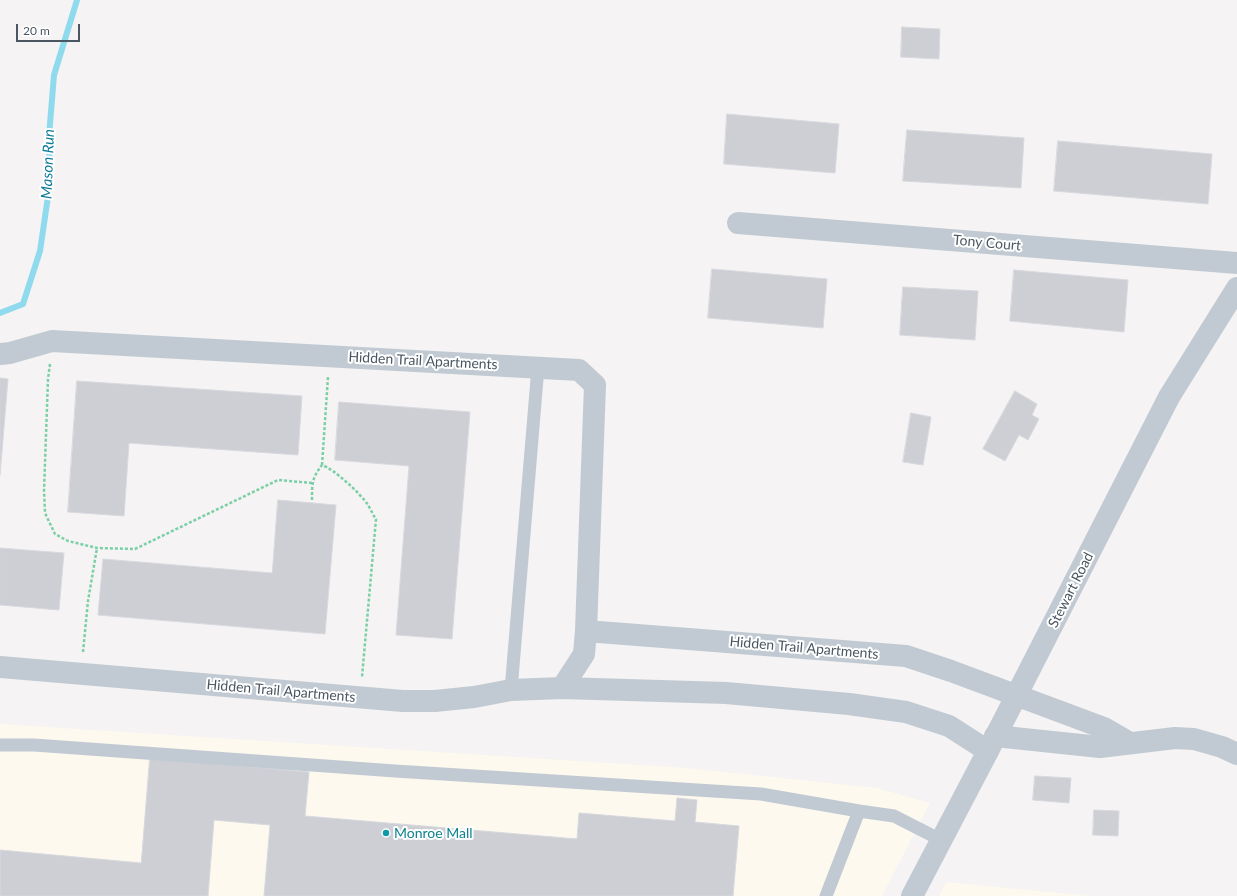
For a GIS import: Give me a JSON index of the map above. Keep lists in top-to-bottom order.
{
  "streets": {
    "street": ["Tony Court", "Hidden Trail Apartments", "Stewart Road"]
  },
  "crossings": [
    ["Hidden Trail Apartments", "Stewart Road"]
  ],
  "water": ["Mason Run"],
  "places": ["Monroe Mall"],
  "scale_bar": "20 m"
}
